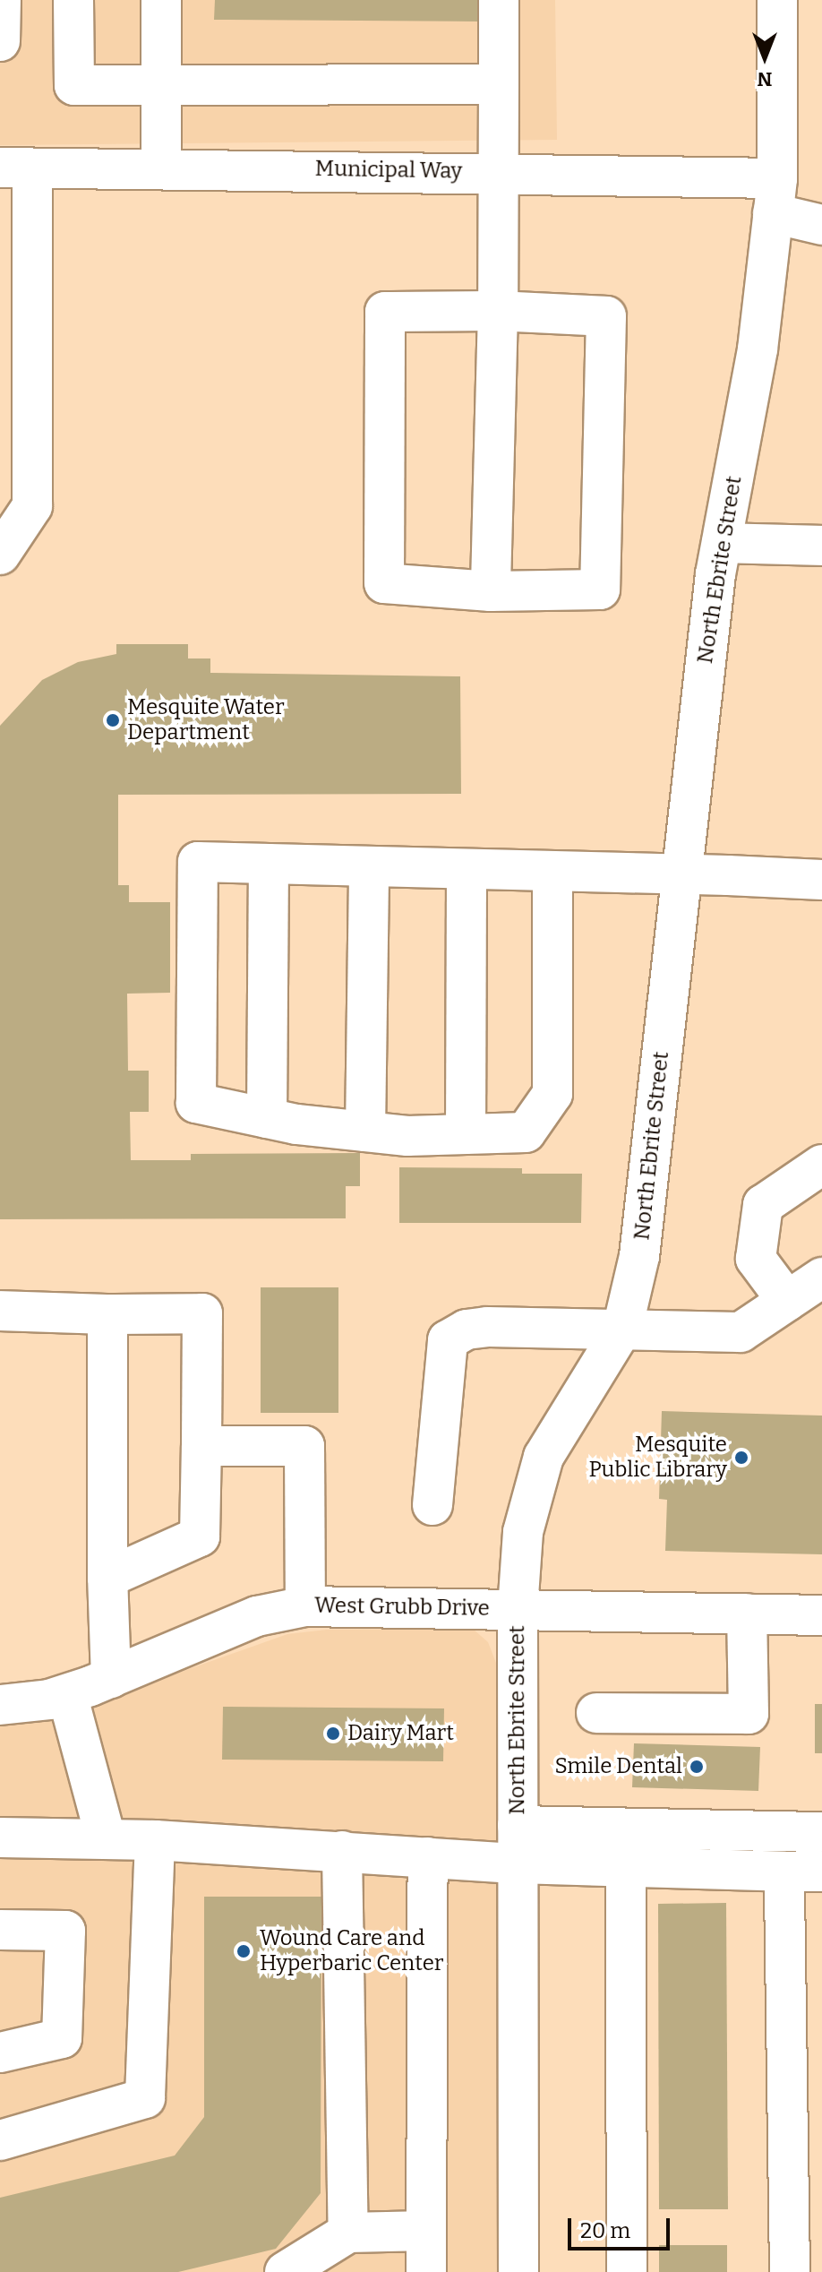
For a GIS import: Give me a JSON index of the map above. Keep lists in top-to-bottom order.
{
  "streets": {
    "street": ["Municipal Way", "North Ebrite Street", "West Grubb Drive"]
  },
  "crossings": [
    ["Municipal Way", "North Ebrite Street"],
    ["North Ebrite Street", "West Grubb Drive"]
  ],
  "places": [
    "Mesquite Water Department",
    "Mesquite Public Library",
    "Dairy Mart",
    "Smile Dental",
    "Wound Care and Hyperbaric Center"
  ],
  "scale_bar": "20 m",
  "north": "bottom"
}
